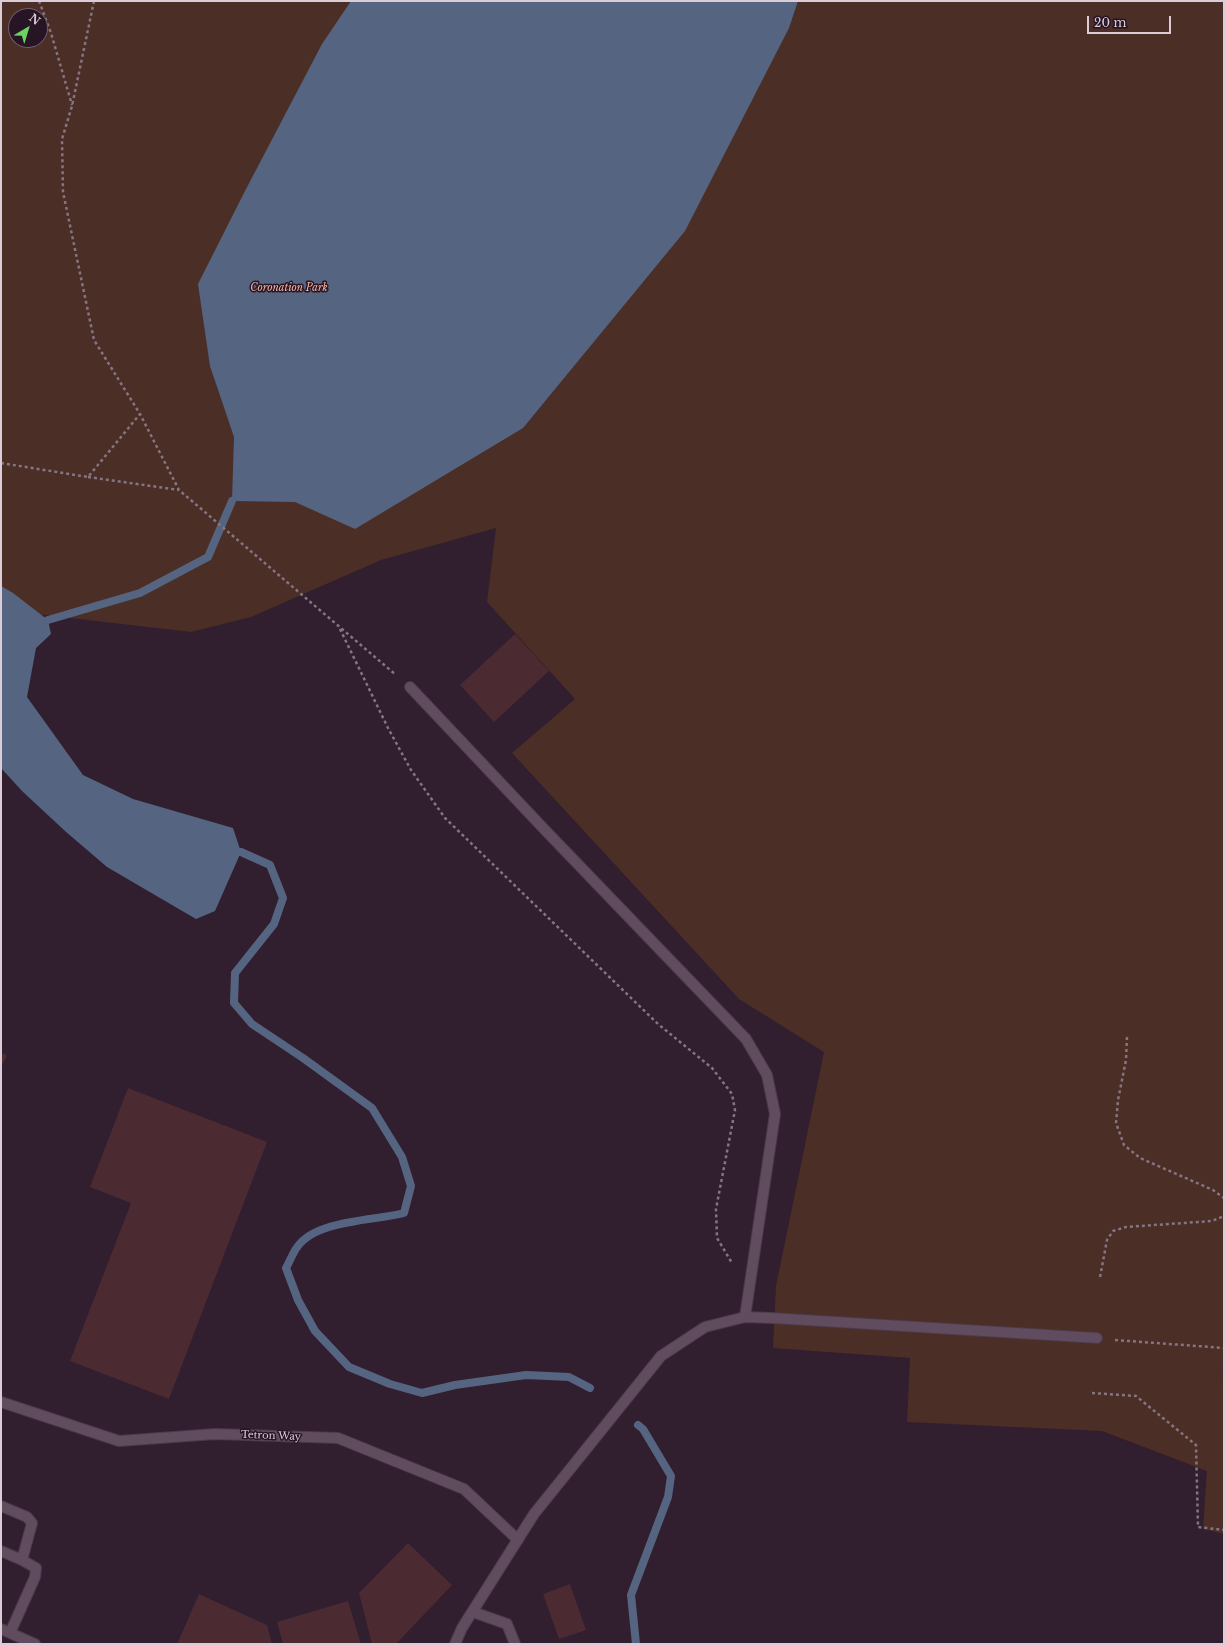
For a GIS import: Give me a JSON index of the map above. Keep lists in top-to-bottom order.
{
  "streets": {
    "street": ["Tetron Way"]
  },
  "parks": ["Coronation Park"],
  "scale_bar": "20 m",
  "north": "top right"
}
